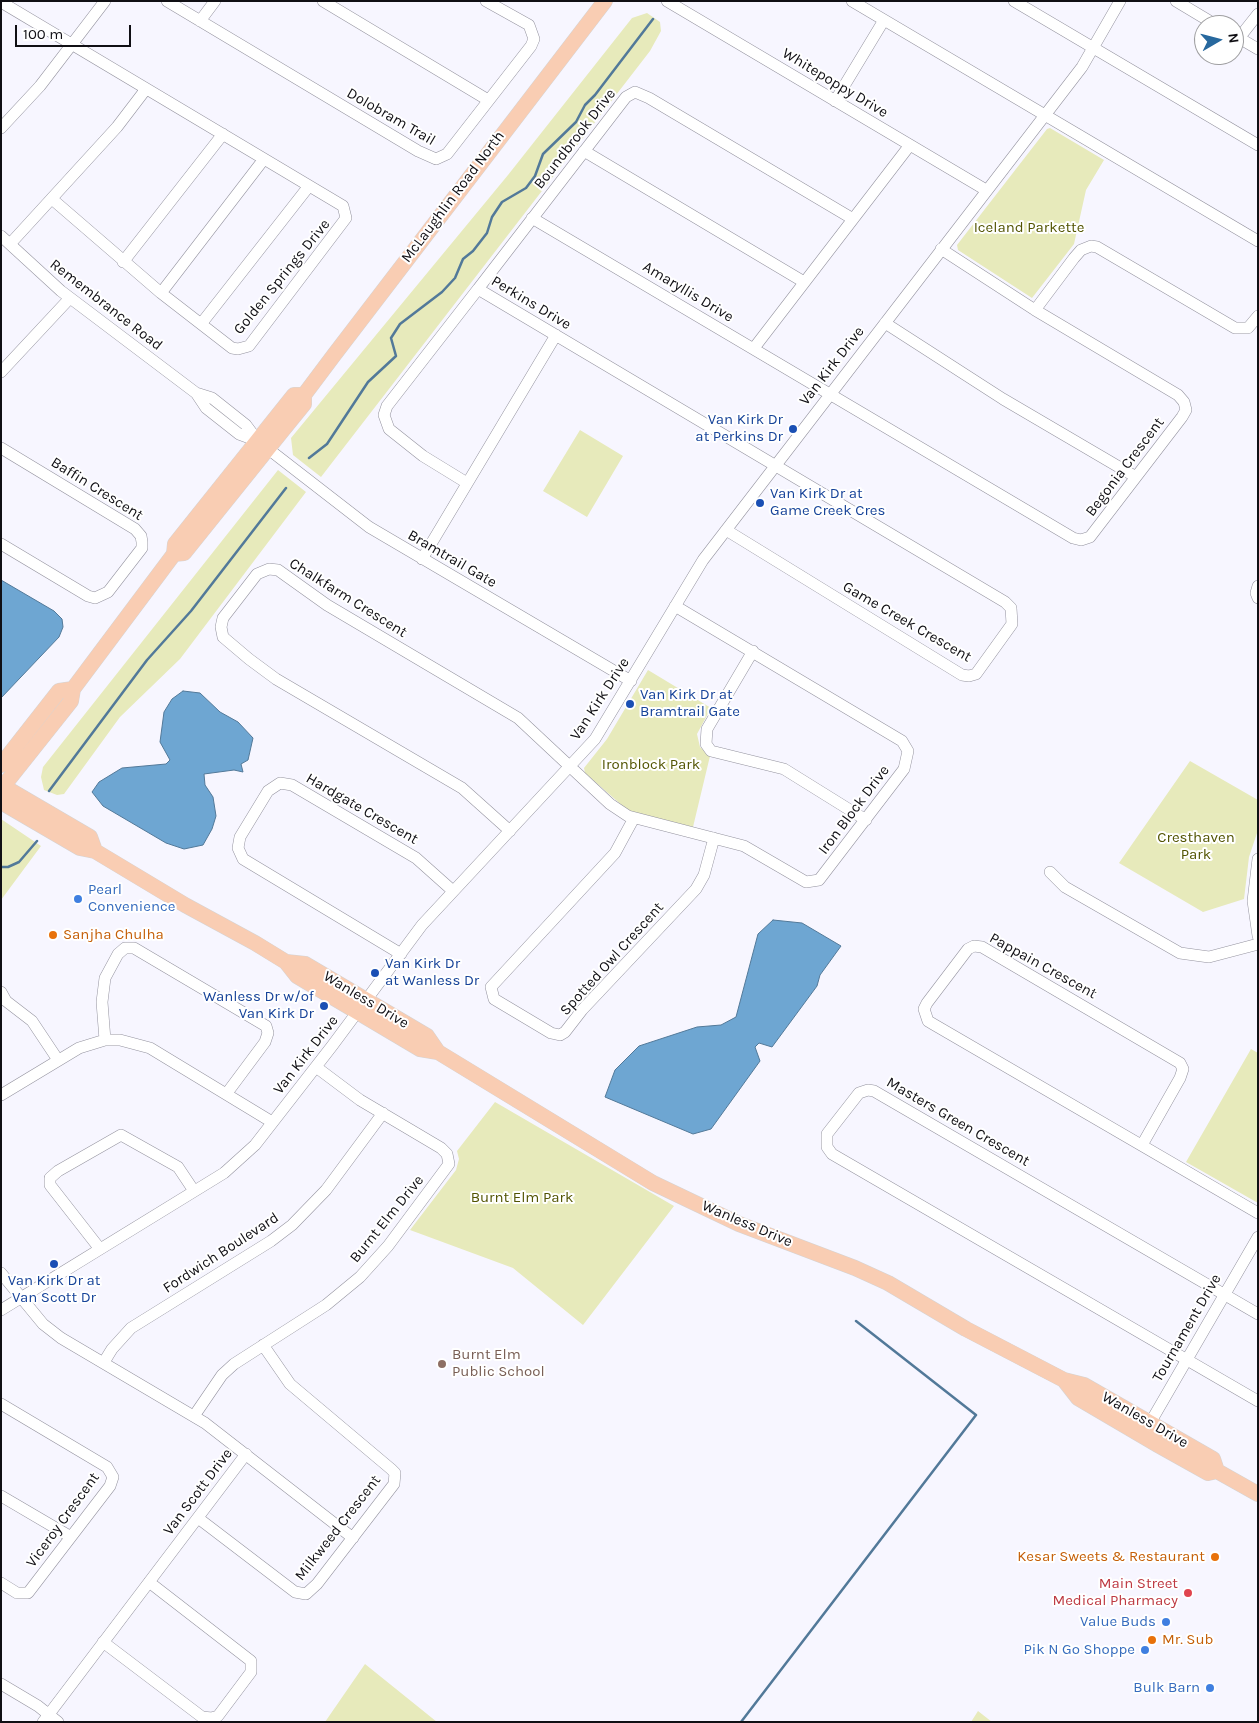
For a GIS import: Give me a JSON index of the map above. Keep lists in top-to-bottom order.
{
  "streets": {
    "main road": ["McLaughlin Road North", "Wanless Drive"],
    "street": [
      "Whitepoppy Drive",
      "Dolobram Trail",
      "Boundbrook Drive",
      "Golden Springs Drive",
      "Amaryllis Drive",
      "Perkins Drive",
      "Remembrance Road",
      "Van Kirk Drive",
      "Begonia Crescent",
      "Baffin Crescent",
      "Bramtrail Gate",
      "Chalkfarm Crescent",
      "Game Creek Crescent",
      "Hardgate Crescent",
      "Iron Block Drive",
      "Spotted Owl Crescent",
      "Pappain Crescent",
      "Masters Green Crescent",
      "Burnt Elm Drive",
      "Fordwich Boulevard",
      "Tournament Drive",
      "Van Scott Drive",
      "Viceroy Crescent",
      "Milkweed Crescent"
    ]
  },
  "crossings": [
    ["Whitepoppy Drive", "Van Kirk Drive"],
    ["Boundbrook Drive", "Amaryllis Drive"],
    ["Boundbrook Drive", "Perkins Drive"],
    ["McLaughlin Road North", "Remembrance Road"],
    ["McLaughlin Road North", "Bramtrail Gate"],
    ["McLaughlin Road North", "Wanless Drive"],
    ["Amaryllis Drive", "Van Kirk Drive"],
    ["Amaryllis Drive", "Begonia Crescent"],
    ["Perkins Drive", "Van Kirk Drive"],
    ["Perkins Drive", "Game Creek Crescent"],
    ["Remembrance Road", "Bramtrail Gate"],
    ["Van Kirk Drive", "Begonia Crescent"],
    ["Van Kirk Drive", "Bramtrail Gate"],
    ["Van Kirk Drive", "Chalkfarm Crescent"],
    ["Van Kirk Drive", "Game Creek Crescent"],
    ["Van Kirk Drive", "Hardgate Crescent"],
    ["Van Kirk Drive", "Iron Block Drive"],
    ["Van Kirk Drive", "Wanless Drive"],
    ["Van Kirk Drive", "Burnt Elm Drive"],
    ["Van Kirk Drive", "Van Scott Drive"],
    ["Chalkfarm Crescent", "Iron Block Drive"],
    ["Iron Block Drive", "Spotted Owl Crescent"],
    ["Wanless Drive", "Tournament Drive"],
    ["Masters Green Crescent", "Tournament Drive"],
    ["Burnt Elm Drive", "Fordwich Boulevard"],
    ["Burnt Elm Drive", "Van Scott Drive"],
    ["Burnt Elm Drive", "Milkweed Crescent"],
    ["Fordwich Boulevard", "Van Scott Drive"],
    ["Van Scott Drive", "Milkweed Crescent"]
  ],
  "parks": [
    "Iceland Parkette",
    "Ironblock Park",
    "Cresthaven Park",
    "Burnt Elm Park"
  ],
  "places": [
    "Van Kirk Dr at Perkins Dr",
    "Van Kirk Dr at Game Creek Cres",
    "Van Kirk Dr at Bramtrail Gate",
    "Pearl Convenience",
    "Sanjha Chulha",
    "Van Kirk Dr at Wanless Dr",
    "Wanless Dr w/of Van Kirk Dr",
    "Van Kirk Dr at Van Scott Dr",
    "Burnt Elm Public School",
    "Kesar Sweets & Restaurant",
    "Main Street Medical Pharmacy",
    "Value Buds",
    "Mr. Sub",
    "Pik N Go Shoppe",
    "Bulk Barn"
  ],
  "scale_bar": "100 m",
  "north": "right"
}
